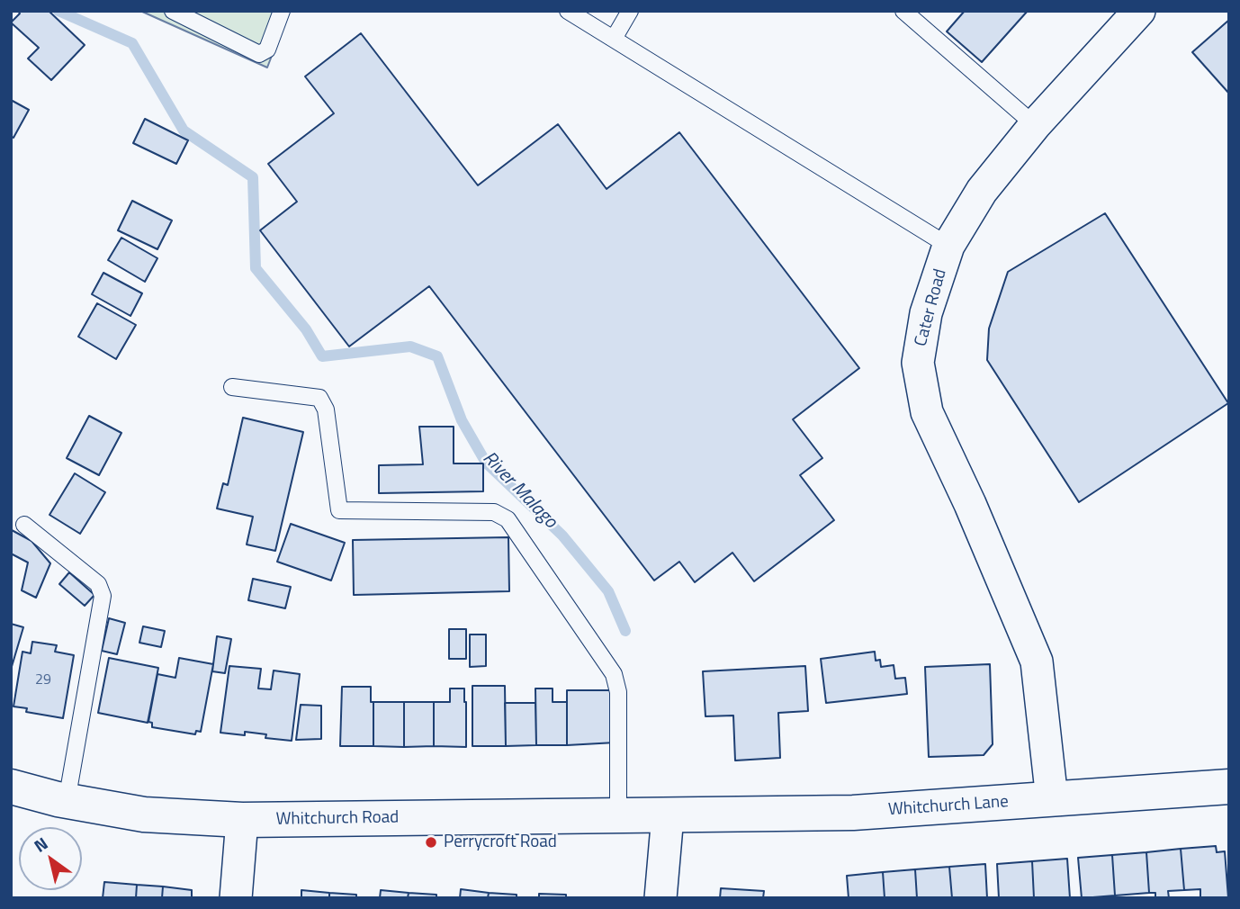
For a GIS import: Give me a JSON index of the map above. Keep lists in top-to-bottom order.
{
  "streets": {
    "street": ["Cater Road", "Whitchurch Lane", "Whitchurch Road"]
  },
  "crossings": [
    ["Cater Road", "Whitchurch Lane"],
    ["Whitchurch Lane", "Whitchurch Road"]
  ],
  "water": ["River Malago"],
  "places": ["Perrycroft Road"],
  "house_numbers": ["29"],
  "north": "top left"
}
